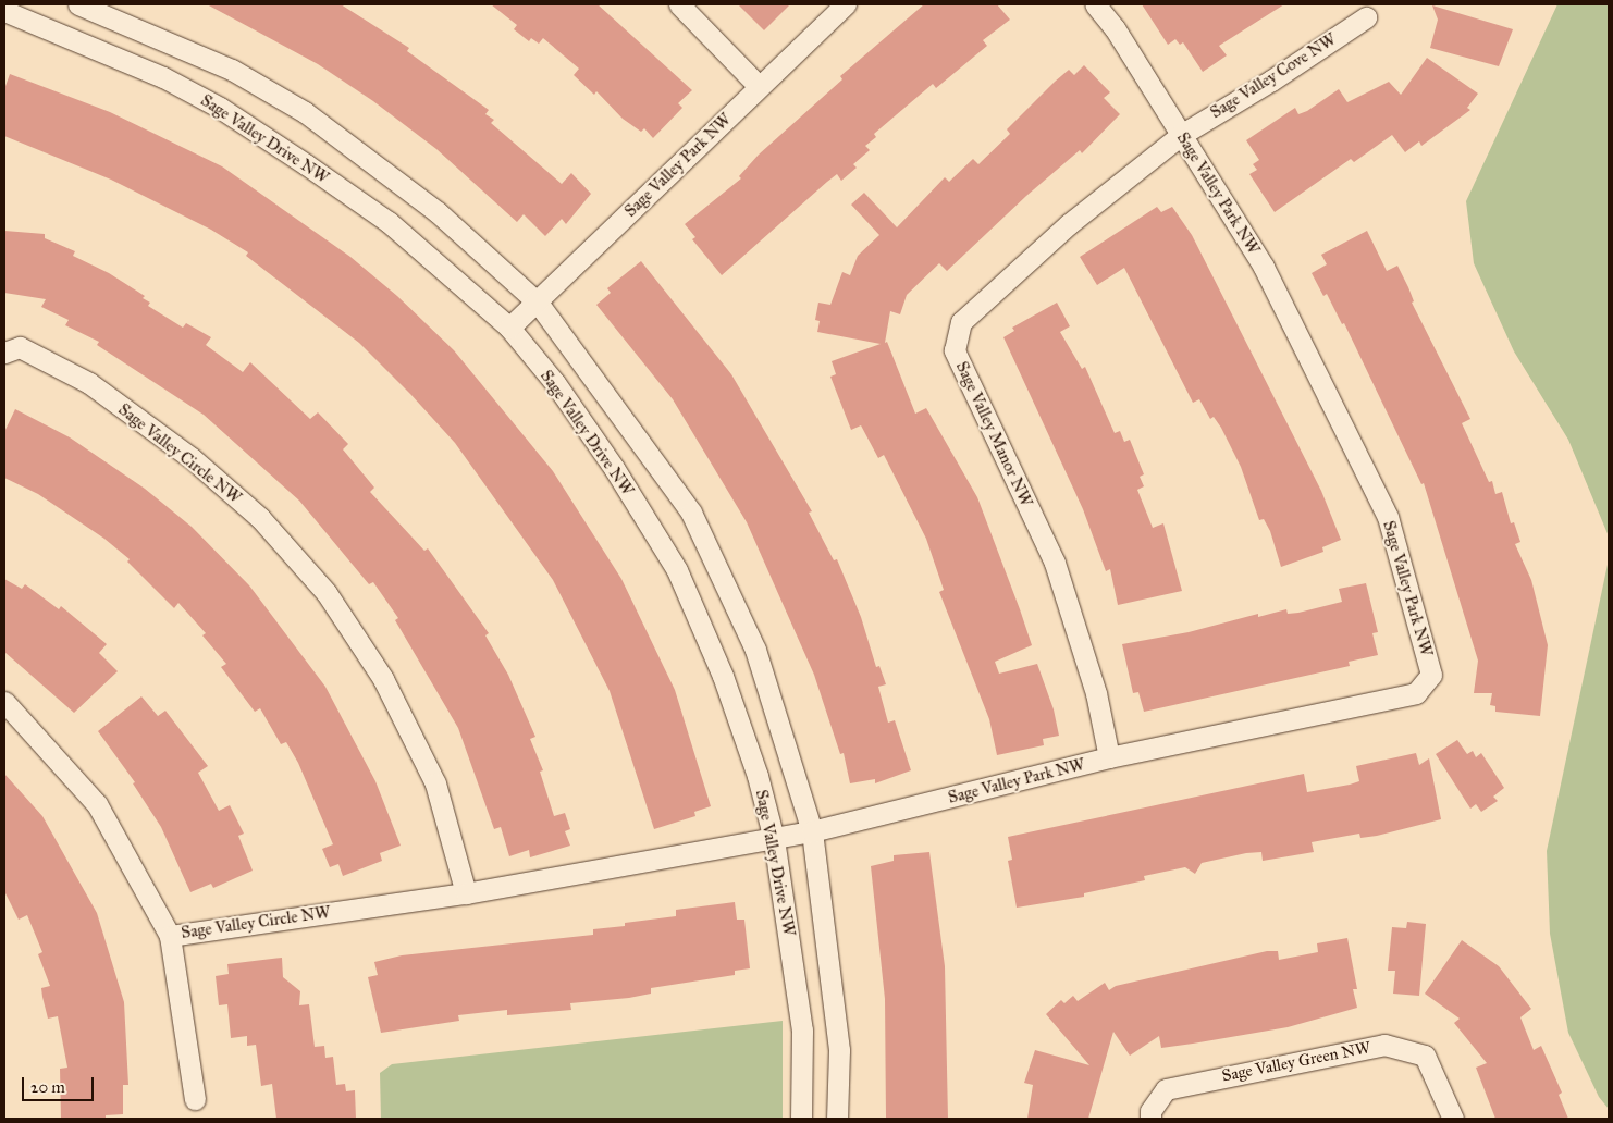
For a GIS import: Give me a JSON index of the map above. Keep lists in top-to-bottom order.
{
  "streets": {
    "street": [
      "Sage Valley Cove NW",
      "Sage Valley Drive NW",
      "Sage Valley Park NW",
      "Sage Valley Manor NW",
      "Sage Valley Circle NW",
      "Sage Valley Green NW"
    ]
  },
  "crossings": [
    ["Sage Valley Cove NW", "Sage Valley Park NW"],
    ["Sage Valley Cove NW", "Sage Valley Manor NW"],
    ["Sage Valley Drive NW", "Sage Valley Park NW"],
    ["Sage Valley Drive NW", "Sage Valley Circle NW"],
    ["Sage Valley Park NW", "Sage Valley Manor NW"],
    ["Sage Valley Park NW", "Sage Valley Circle NW"]
  ],
  "scale_bar": "20 m"
}
